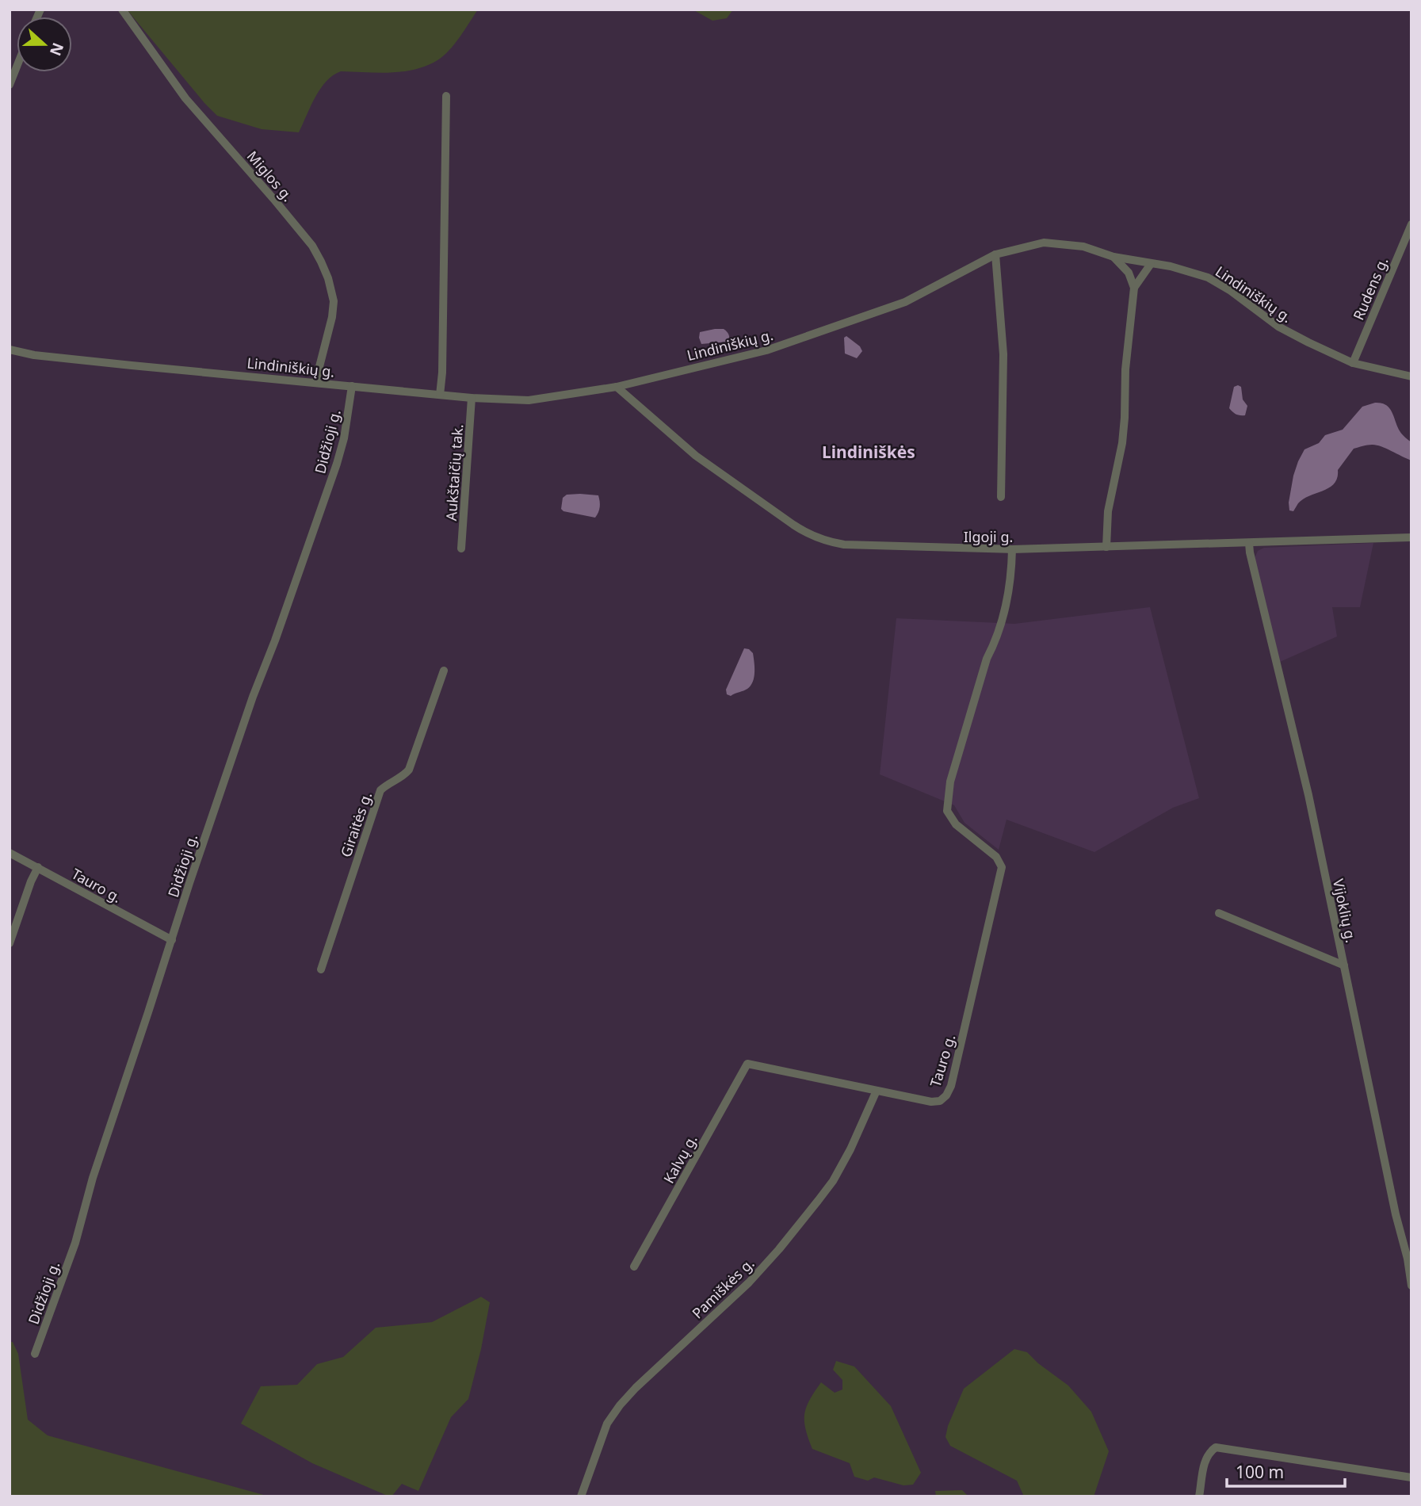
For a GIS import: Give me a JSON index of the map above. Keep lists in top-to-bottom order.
{
  "streets": {
    "street": [
      "Miglos g.",
      "Rudens g.",
      "Lindiniškių g.",
      "Didžioji g.",
      "Aukštaičių tak.",
      "Ilgoji g.",
      "Giraitės g.",
      "Tauro g.",
      "Vijoklių g.",
      "Kalvų g.",
      "Pamiškės g."
    ]
  },
  "crossings": [
    ["Miglos g.", "Lindiniškių g."],
    ["Rudens g.", "Lindiniškių g."],
    ["Lindiniškių g.", "Didžioji g."],
    ["Lindiniškių g.", "Aukštaičių tak."],
    ["Lindiniškių g.", "Ilgoji g."],
    ["Didžioji g.", "Tauro g."],
    ["Ilgoji g.", "Tauro g."],
    ["Ilgoji g.", "Vijoklių g."],
    ["Tauro g.", "Kalvų g."],
    ["Tauro g.", "Pamiškės g."]
  ],
  "districts": ["Lindiniškės"],
  "scale_bar": "100 m",
  "north": "right"
}
